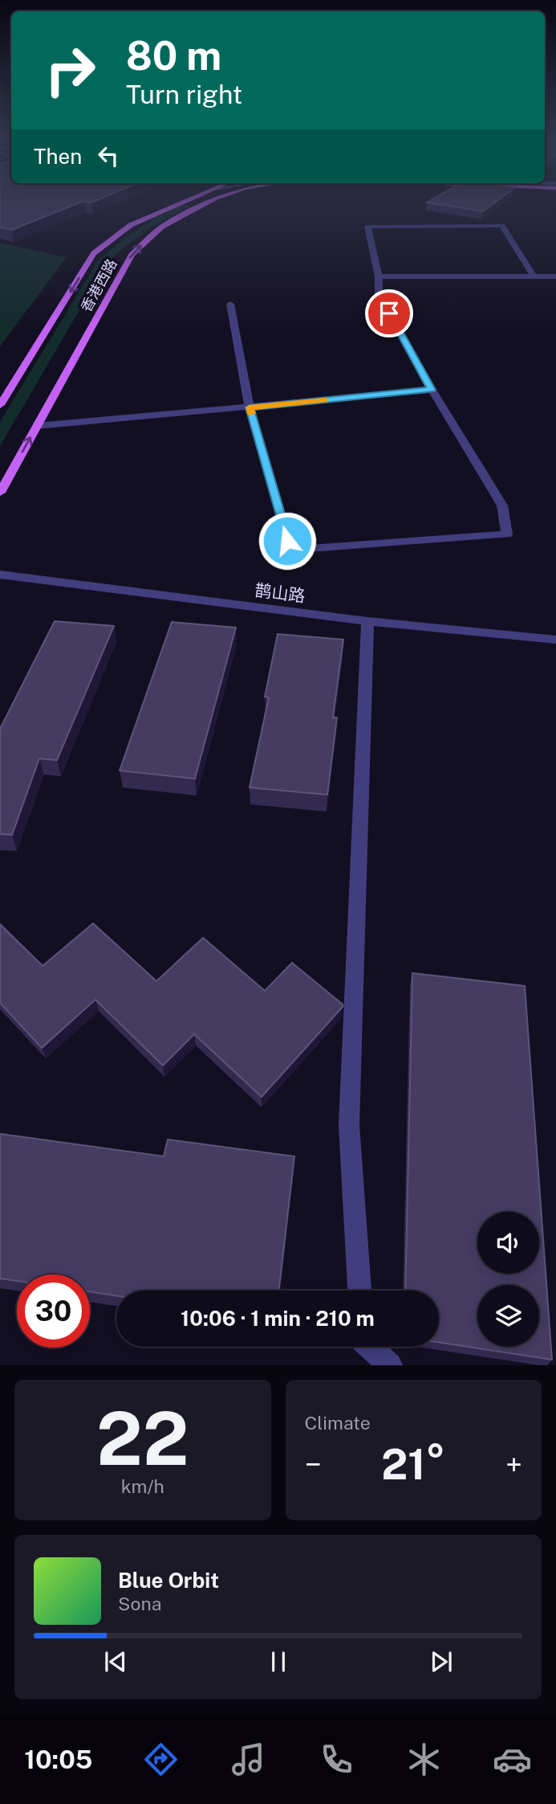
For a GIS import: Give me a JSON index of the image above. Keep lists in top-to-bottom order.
{
  "streets": {
    "main road": ["香港西路"],
    "street": ["鹊山路"]
  },
  "page": {
    "turn": ["80 m", "Turn right"],
    "then": "Then",
    "limit": "30",
    "trip": "10:06 · 1 min · 210 m",
    "tile": [
      ["22", "km/h"],
      "Climate"
    ],
    "heat": ["−", "21°", "+"],
    "song": ["Blue Orbit", "Sona"],
    "tabs": "10:05"
  }
}
